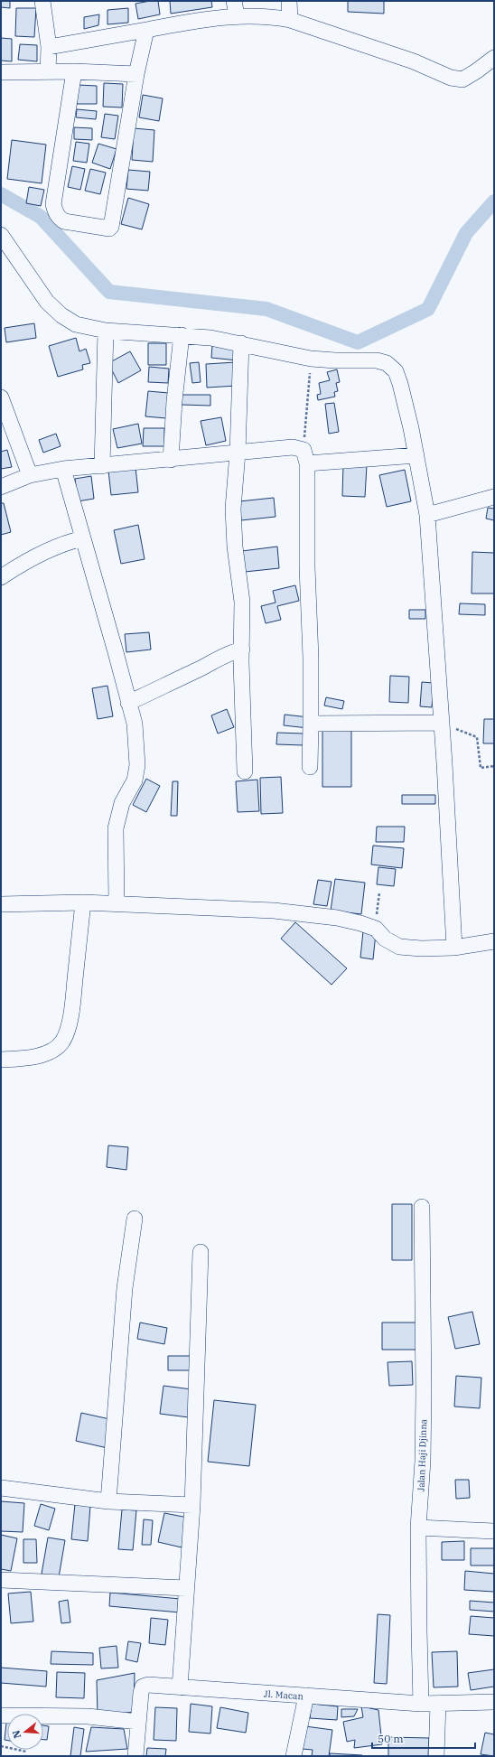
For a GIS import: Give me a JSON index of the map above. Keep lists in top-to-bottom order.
{
  "streets": {
    "street": ["Jalan Haji Djinna", "Jl. Macan"]
  },
  "crossings": [
    ["Jalan Haji Djinna", "Jl. Macan"]
  ],
  "scale_bar": "50 m",
  "north": "left"
}
